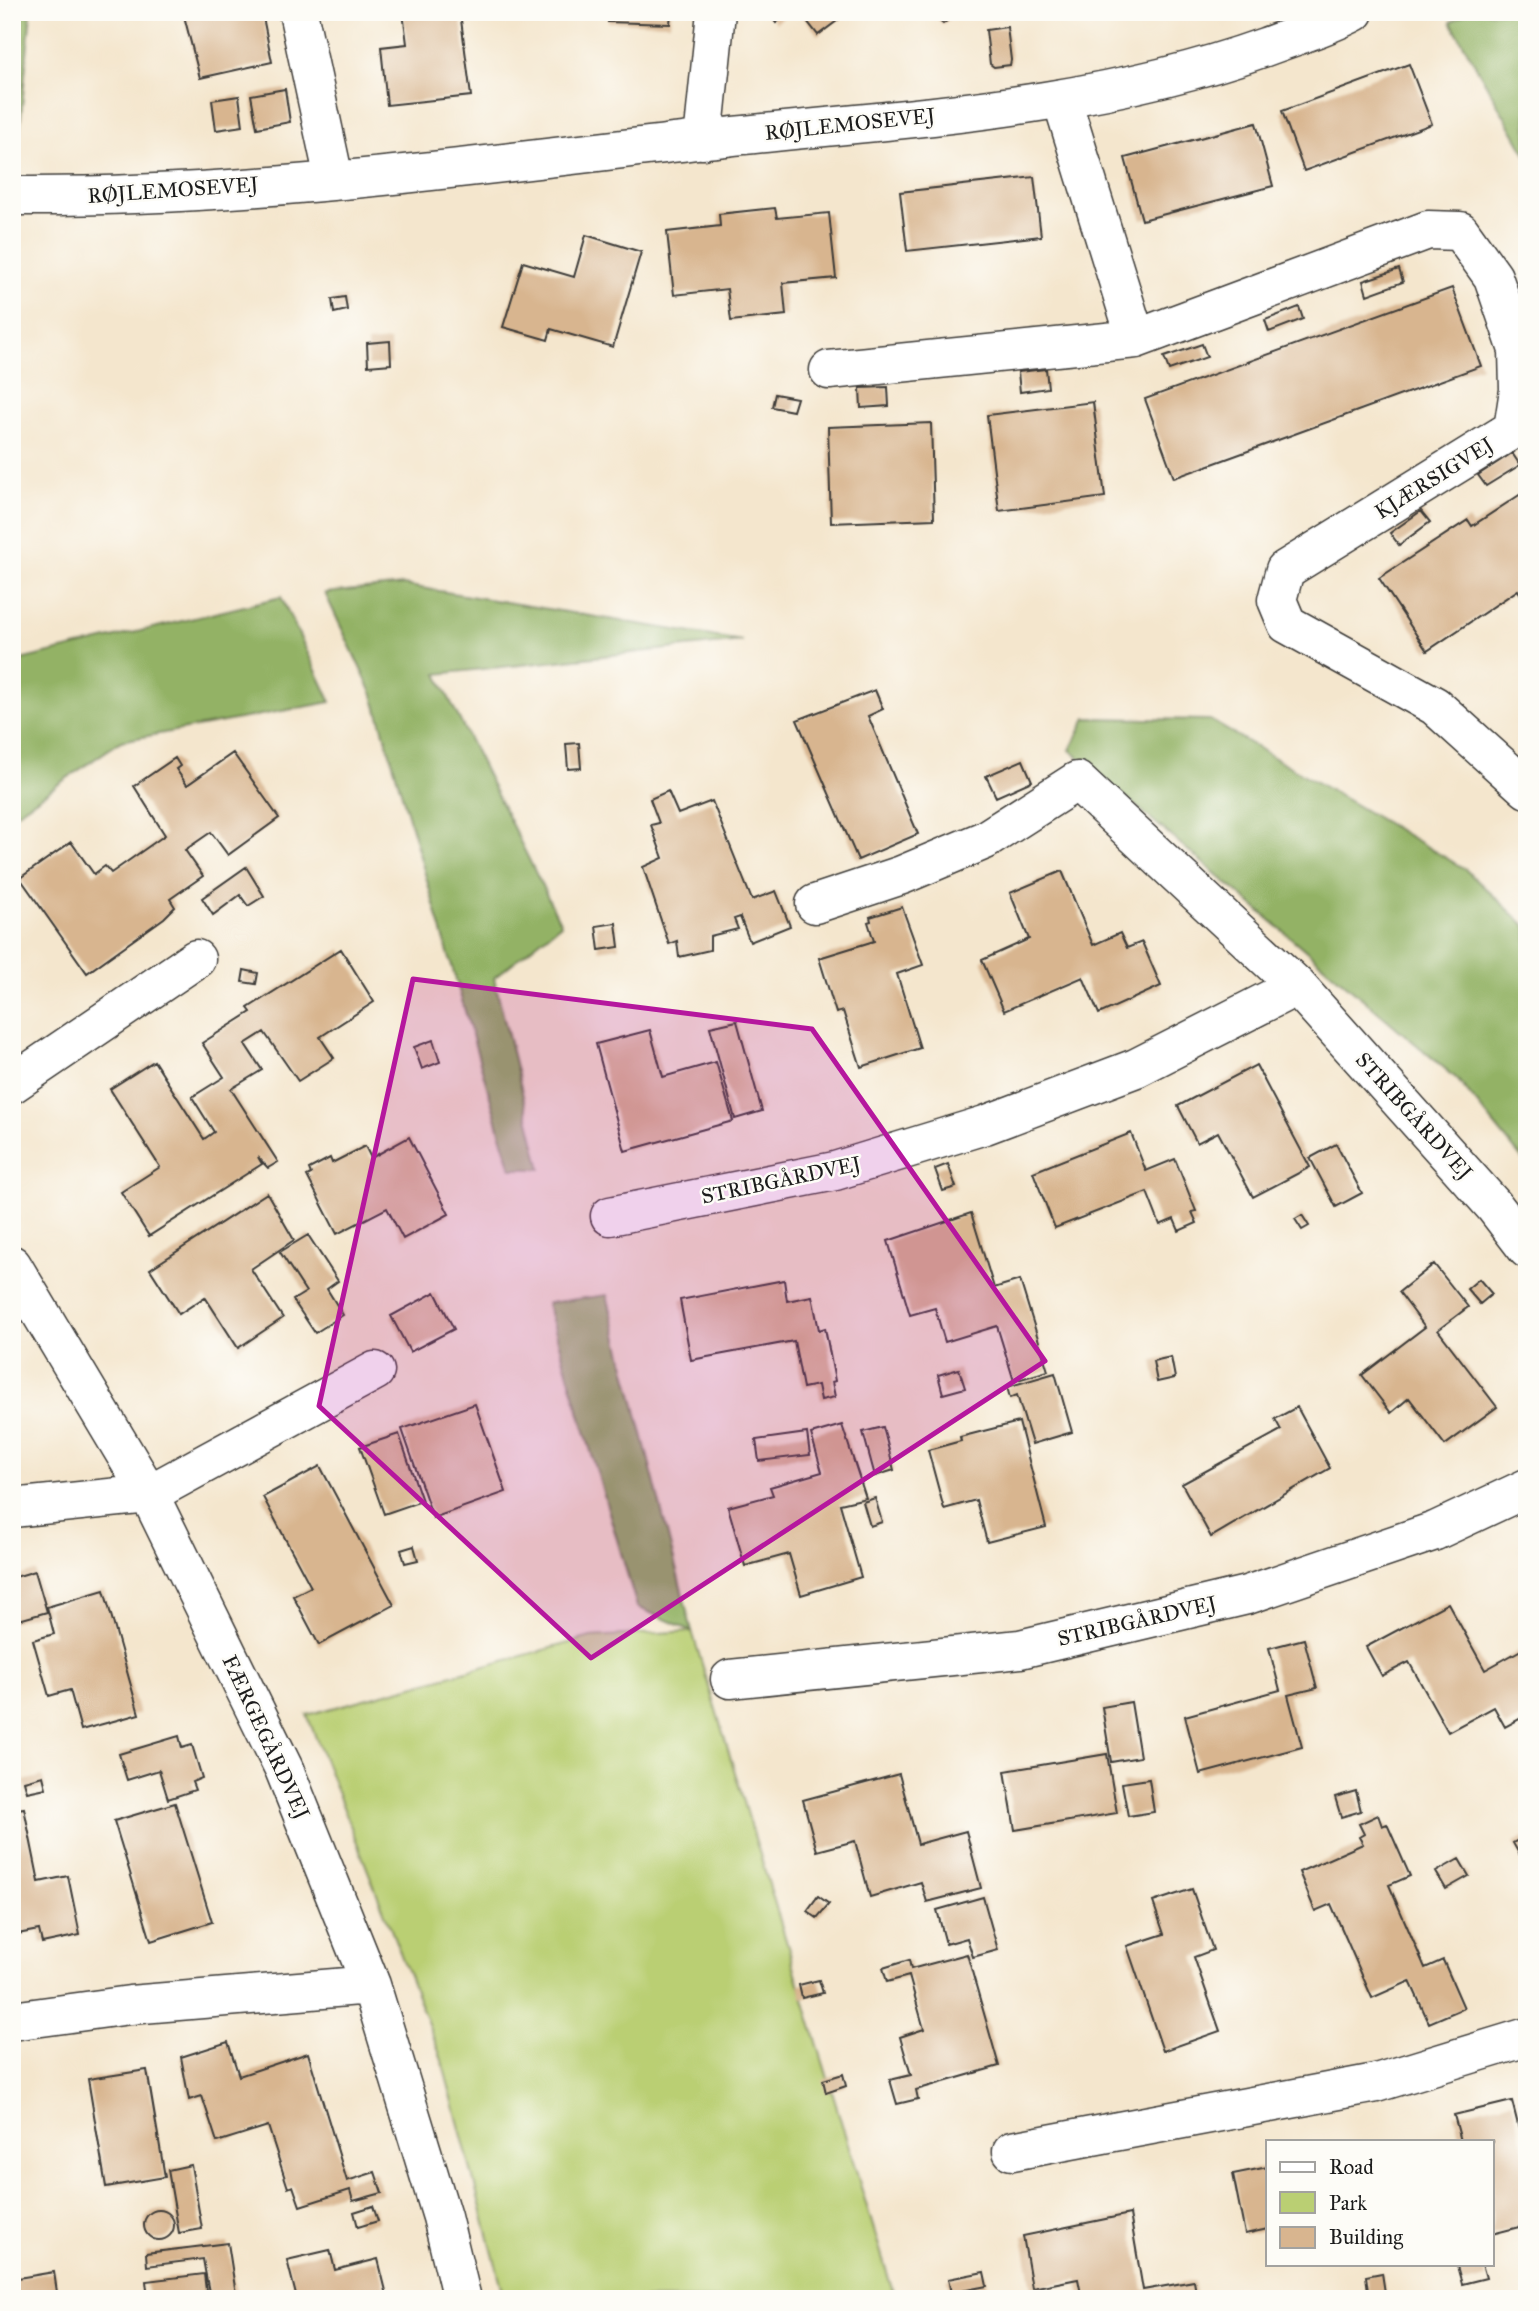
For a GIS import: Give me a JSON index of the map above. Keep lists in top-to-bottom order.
{
  "streets": {
    "street": [
      "RØJLEMOSEVEJ",
      "KJÆRSIGVEJ",
      "STRIBGÅRDVEJ",
      "FÆRGEGÅRDVEJ"
    ]
  },
  "legend": ["Road", "Park", "Building"]
}
